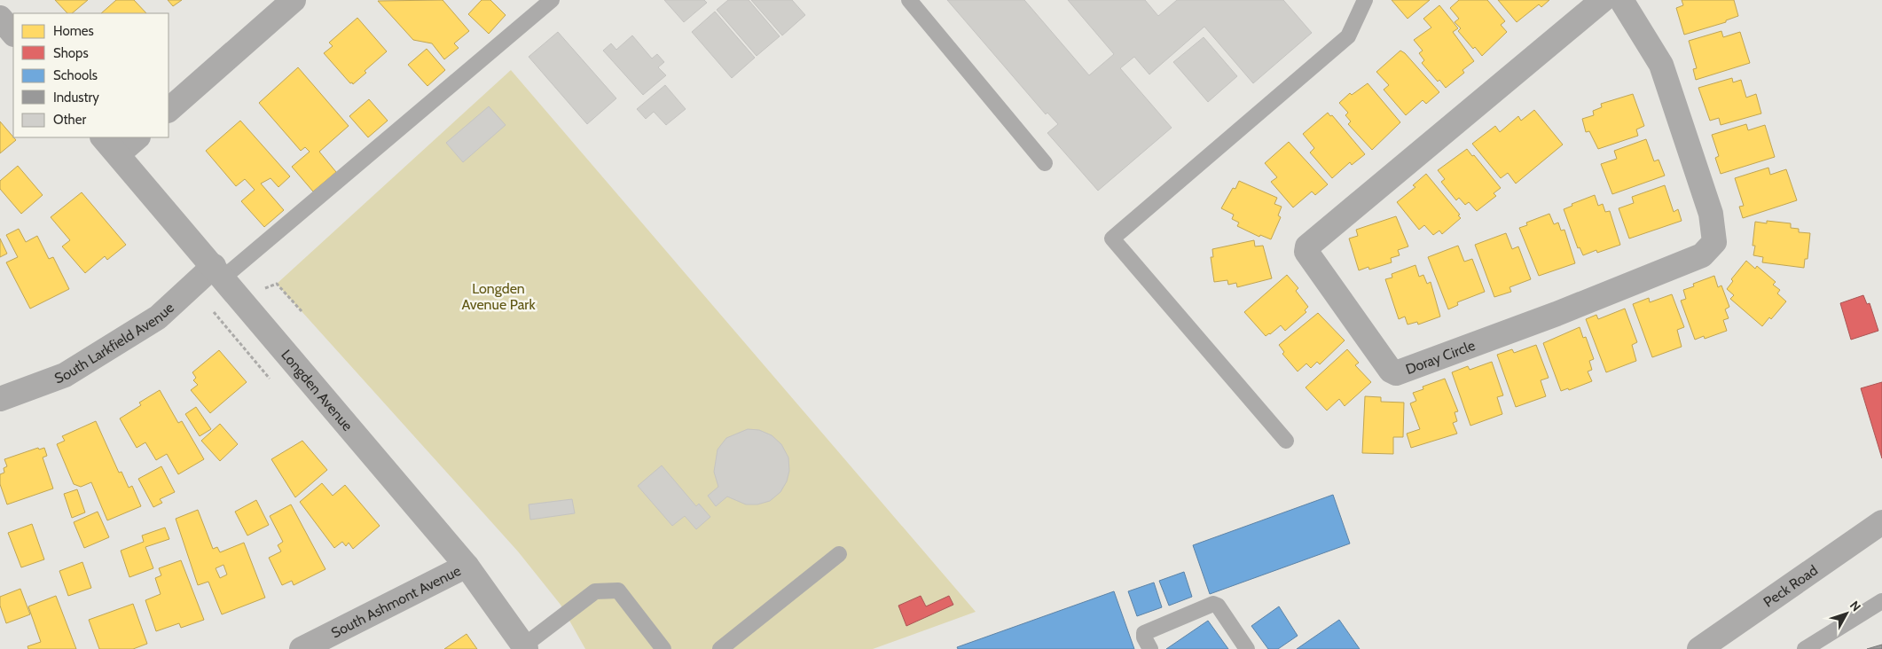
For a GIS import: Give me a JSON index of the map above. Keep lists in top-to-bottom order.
{
  "streets": {
    "street": [
      "South Larkfield Avenue",
      "Doray Circle",
      "Longden Avenue",
      "Peck Road",
      "South Ashmont Avenue"
    ]
  },
  "crossings": [
    ["South Larkfield Avenue", "Longden Avenue"],
    ["Longden Avenue", "South Ashmont Avenue"]
  ],
  "parks": ["Longden Avenue Park"],
  "legend": [
    "Homes",
    "Shops",
    "Schools",
    "Industry",
    "Other"
  ],
  "north": "top right"
}
